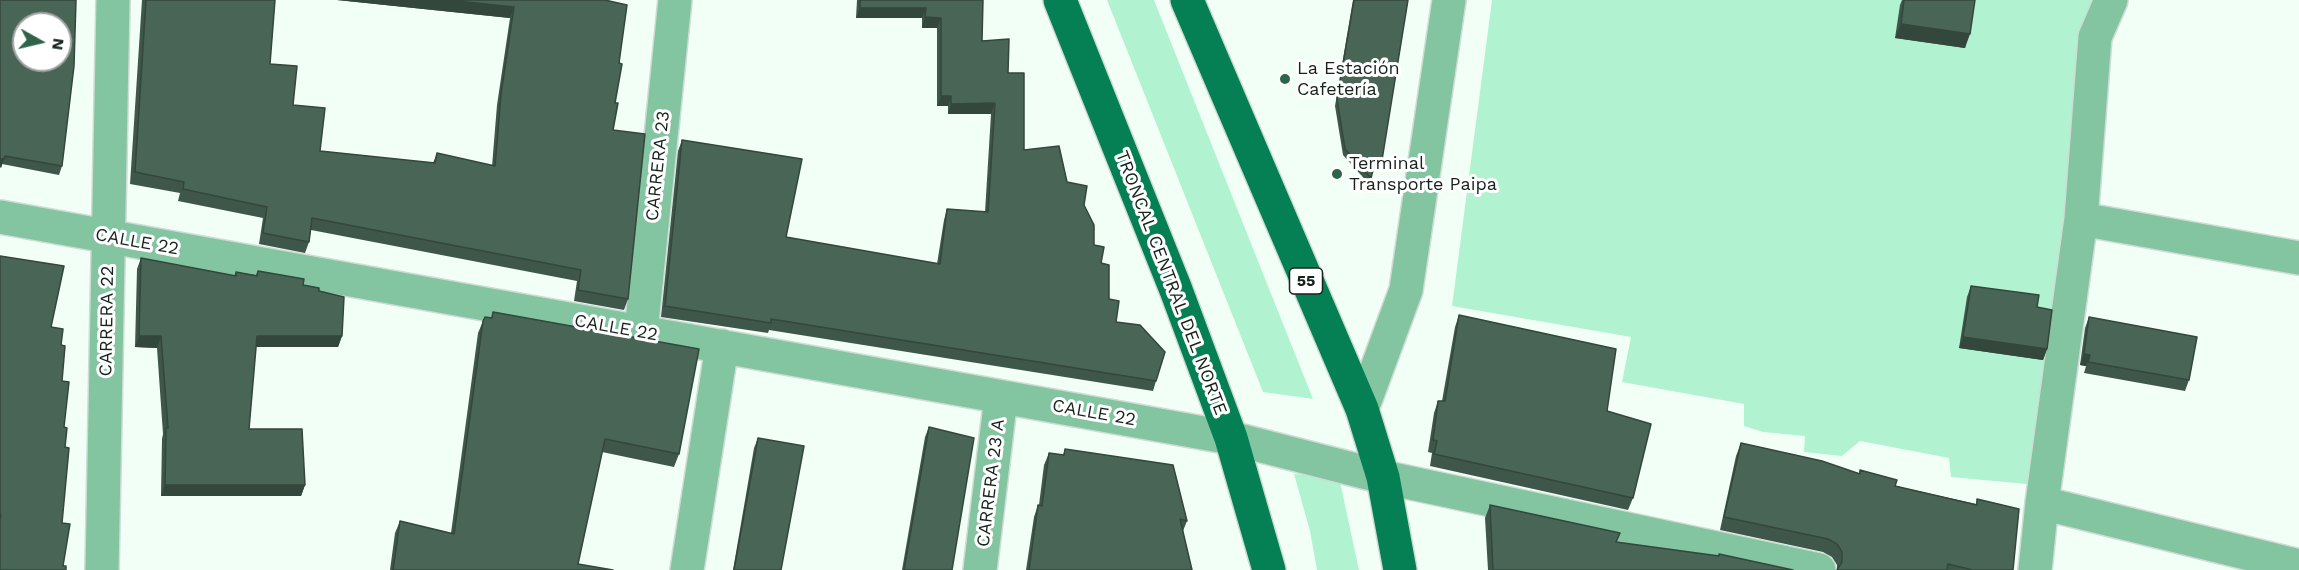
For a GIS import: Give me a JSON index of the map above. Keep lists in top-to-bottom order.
{
  "streets": {
    "highway": ["55", "TRONCAL CENTRAL DEL NORTE"],
    "street": [
      "CARRERA 23",
      "CALLE 22",
      "CARRERA 22",
      "CARRERA 23 A"
    ]
  },
  "crossings": [
    ["CARRERA 23", "CALLE 22"],
    ["CALLE 22", "55"],
    ["CALLE 22", "TRONCAL CENTRAL DEL NORTE"],
    ["CALLE 22", "CARRERA 22"],
    ["CALLE 22", "CARRERA 23 A"]
  ],
  "places": ["La Estación Cafetería", "Terminal Transporte Paipa"],
  "north": "right"
}
